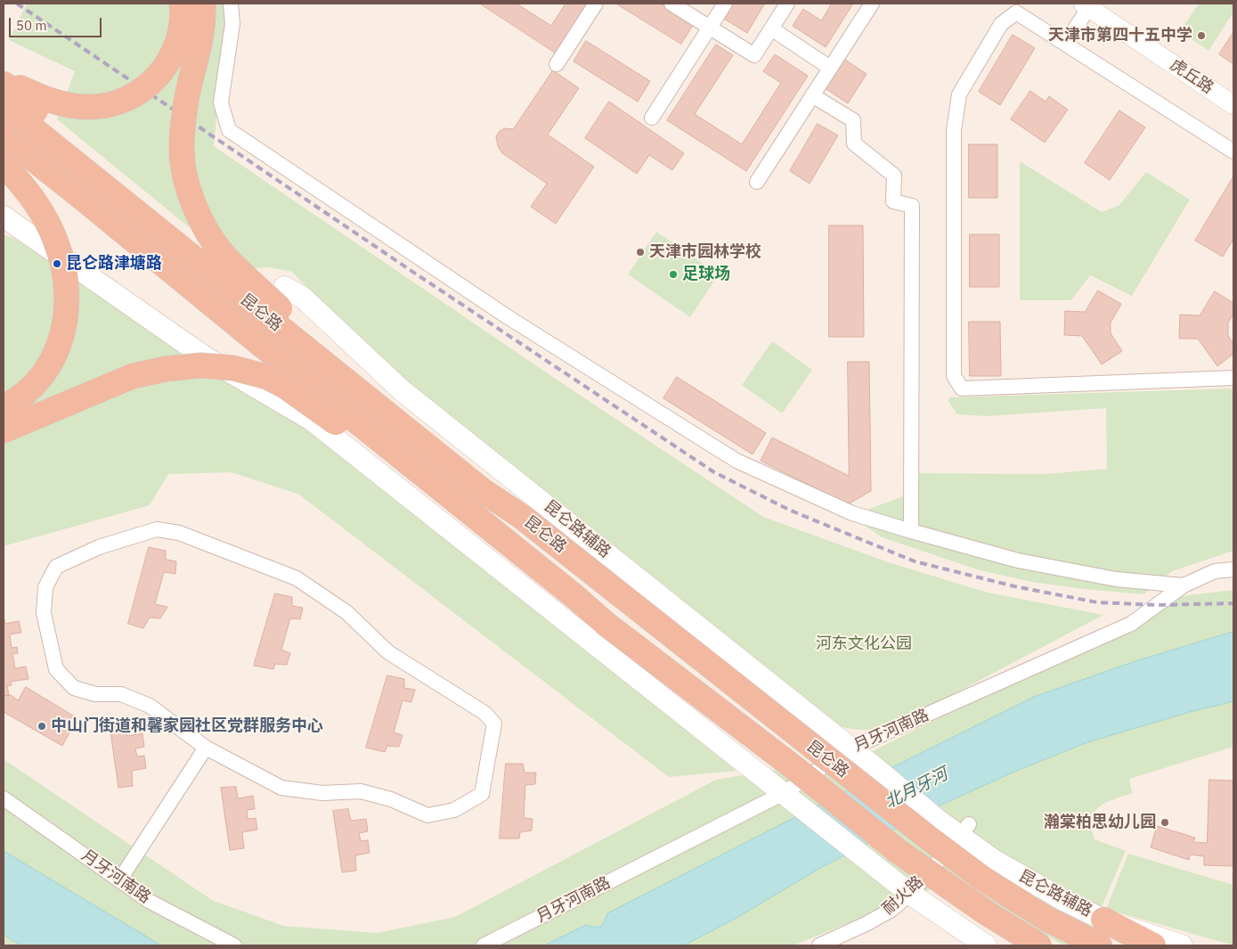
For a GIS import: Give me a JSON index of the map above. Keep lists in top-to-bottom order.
{
  "streets": {
    "highway": ["昆仑路"],
    "main road": ["昆仑路辅路"],
    "street": ["虎丘路", "月牙河南路", "耐火路"]
  },
  "crossings": [
    ["昆仑路辅路", "月牙河南路"],
    ["昆仑路辅路", "耐火路"]
  ],
  "water": ["北月牙河"],
  "parks": ["河东文化公园"],
  "places": [
    "天津市第四十五中学",
    "天津市园林学校",
    "昆仑路津塘路",
    "足球场",
    "中山门街道和馨家园社区党群服务中心",
    "瀚棠柏思幼儿园"
  ],
  "scale_bar": "50 m"
}
